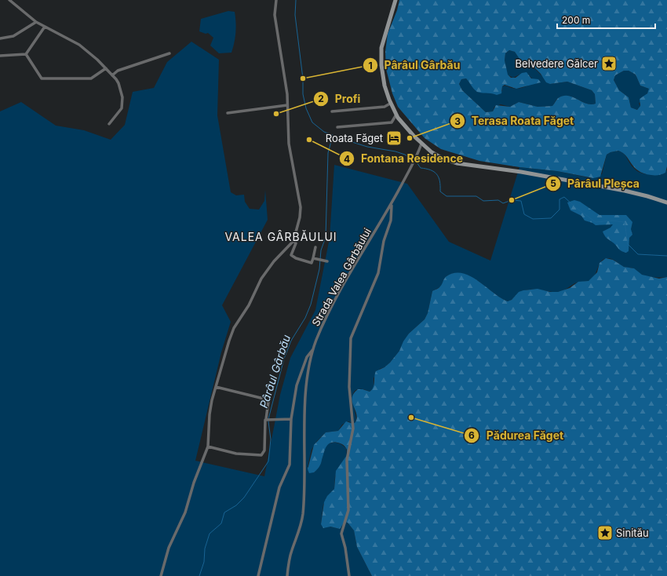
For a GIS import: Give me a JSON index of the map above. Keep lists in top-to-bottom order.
{
  "streets": {
    "street": ["Strada Valea Gârbăului"]
  },
  "districts": ["VALEA GÂRBĂULUI"],
  "water": ["Pârâul Gârbău"],
  "places": {
    "place": ["Belvedere Gălcer", "Sinitău"],
    "other": [
      "Pârâul Gârbău",
      "Profi",
      "Terasa Roata Făget",
      "Fontana Residence",
      "Pârâul Pleșca",
      "Pădurea Făget"
    ],
    "hotel": ["Roata Făget"]
  },
  "scale_bar": "200 m"
}
